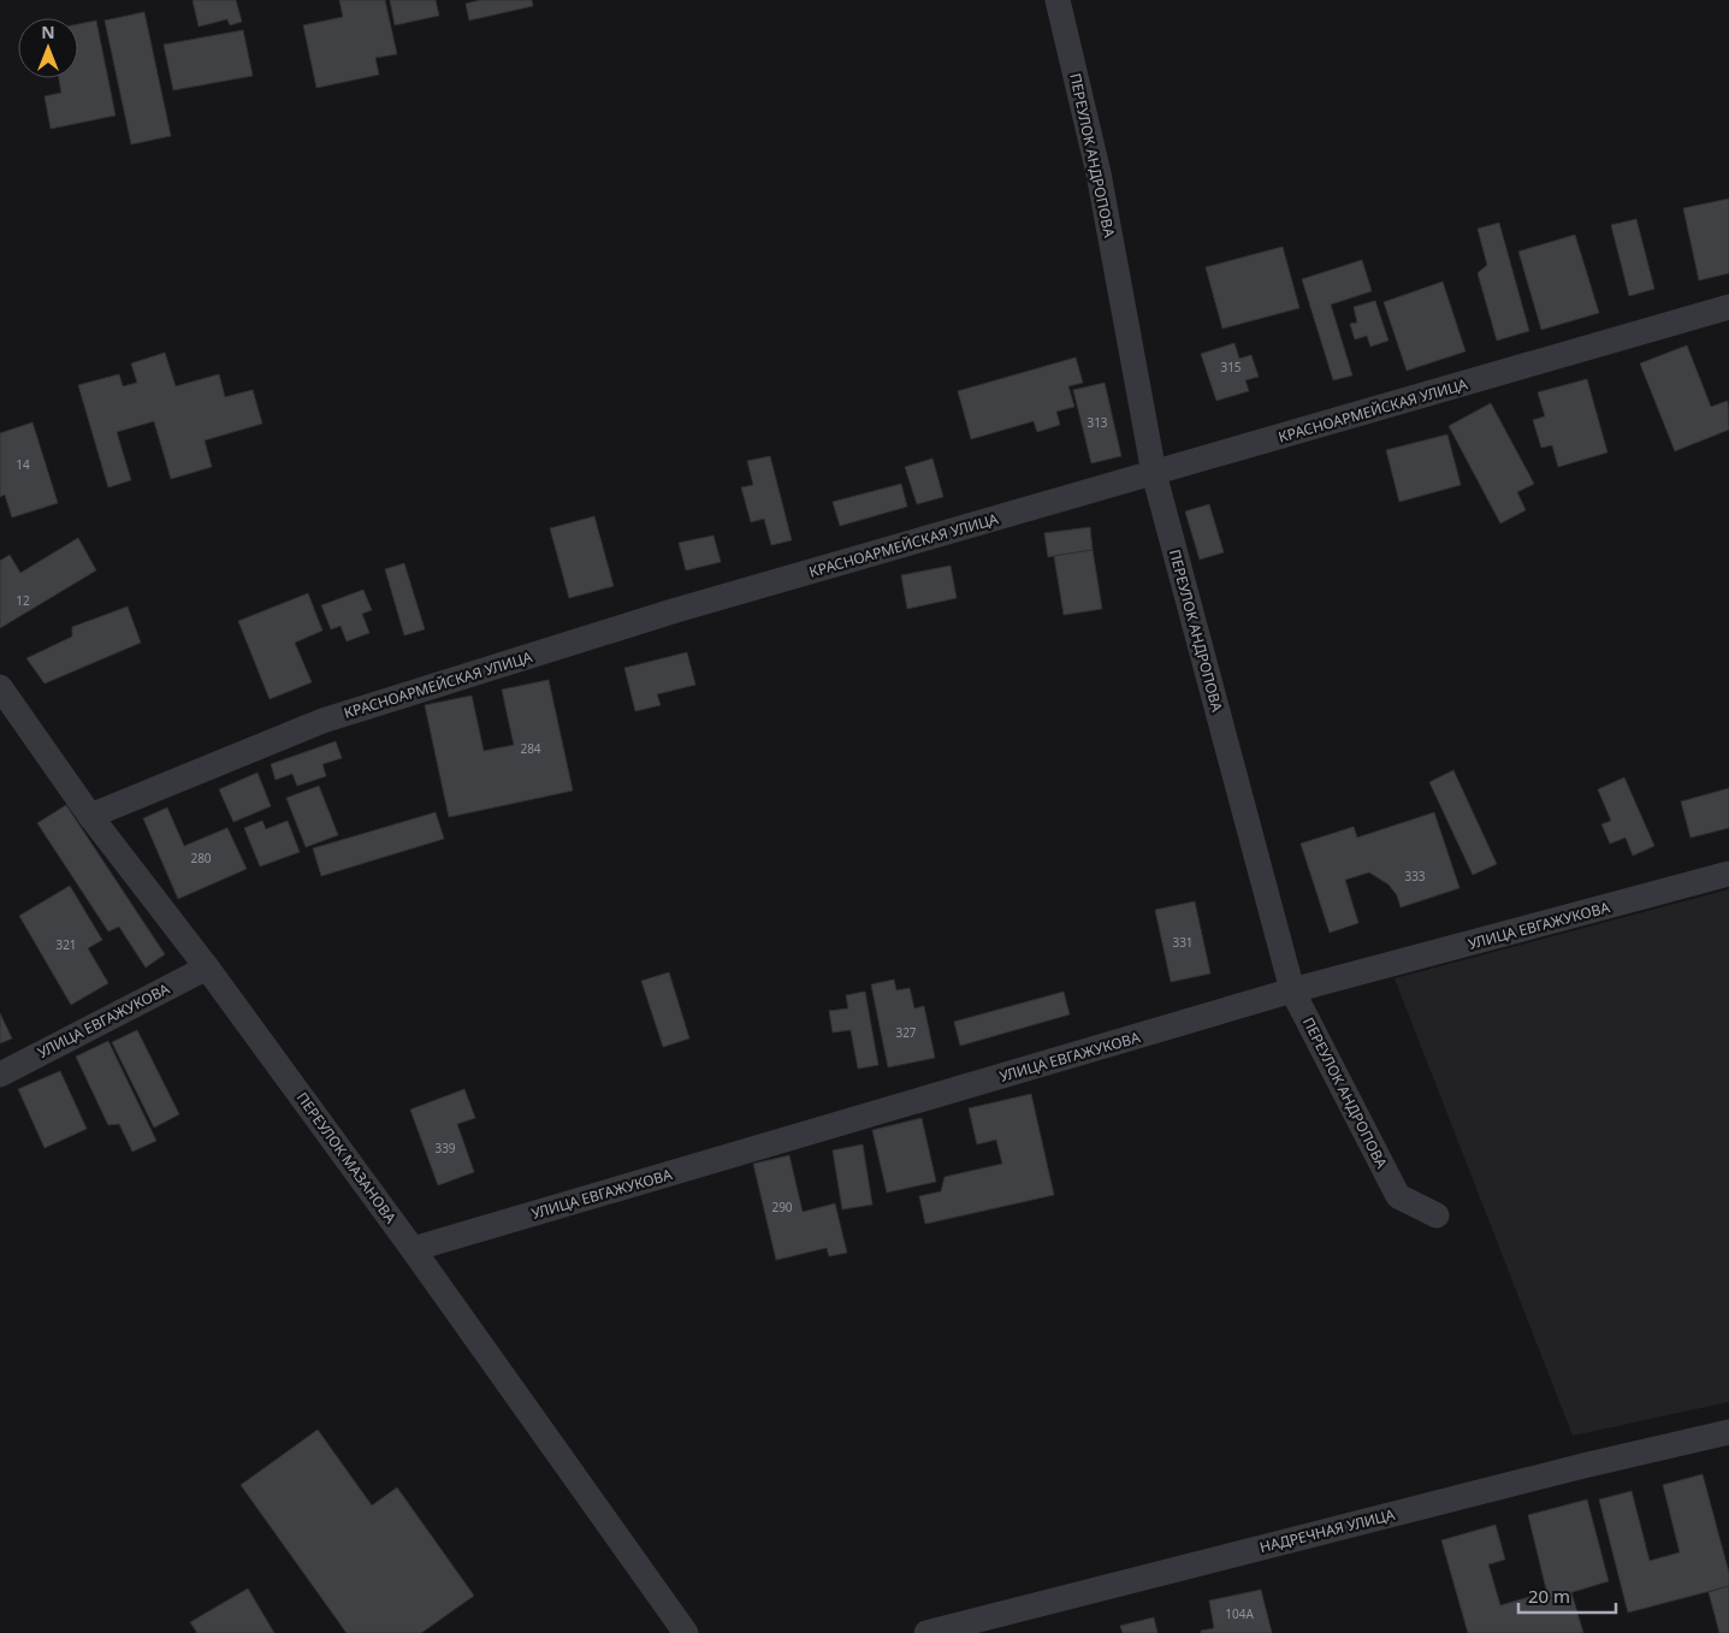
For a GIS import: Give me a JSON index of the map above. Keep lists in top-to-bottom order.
{
  "streets": {
    "street": [
      "ПЕРЕУЛОК АНДРОПОВА",
      "КРАСНОАРМЕЙСКАЯ УЛИЦА",
      "УЛИЦА ЕВГАЖУКОВА",
      "ПЕРЕУЛОК МАЗАНОВА",
      "НАДРЕЧНАЯ УЛИЦА"
    ]
  },
  "crossings": [
    ["ПЕРЕУЛОК АНДРОПОВА", "КРАСНОАРМЕЙСКАЯ УЛИЦА"],
    ["ПЕРЕУЛОК АНДРОПОВА", "УЛИЦА ЕВГАЖУКОВА"],
    ["КРАСНОАРМЕЙСКАЯ УЛИЦА", "ПЕРЕУЛОК МАЗАНОВА"],
    ["УЛИЦА ЕВГАЖУКОВА", "ПЕРЕУЛОК МАЗАНОВА"]
  ],
  "house_numbers": [
    "315",
    "313",
    "14",
    "12",
    "284",
    "280",
    "333",
    "331",
    "321",
    "327",
    "339",
    "290",
    "104А"
  ],
  "scale_bar": "20 m",
  "north": "top"
}
